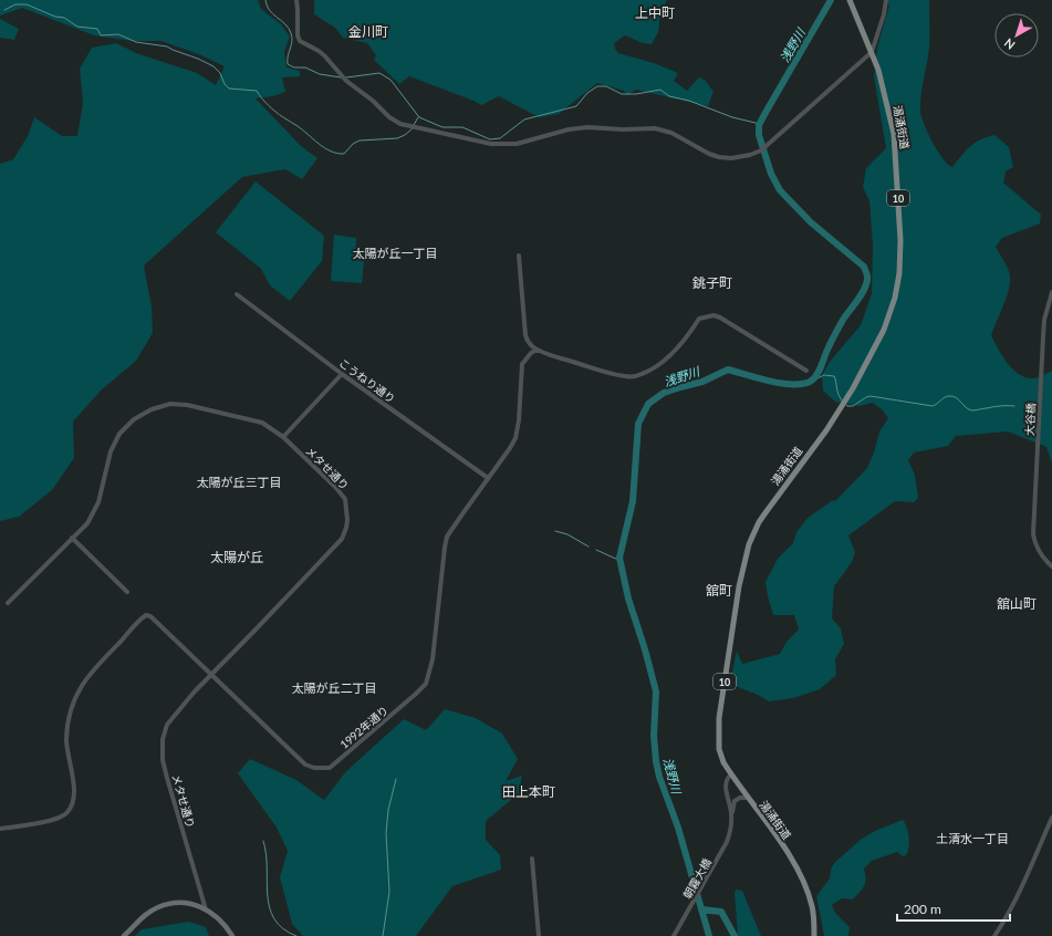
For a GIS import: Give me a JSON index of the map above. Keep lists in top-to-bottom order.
{
  "streets": {
    "main road": ["湯涌街道", "10"],
    "street": [
      "こうねり通り",
      "大谷橋",
      "メタせ通り",
      "1992年通り",
      "朝霧大橋"
    ]
  },
  "crossings": [
    ["こうねり通り", "1992年通り"],
    ["メタせ通り", "1992年通り"]
  ],
  "districts": [
    "上中町",
    "金川町",
    "太陽が丘一丁目",
    "銚子町",
    "太陽が丘三丁目",
    "太陽が丘",
    "舘町",
    "舘山町",
    "太陽が丘二丁目",
    "田上本町",
    "土清水一丁目"
  ],
  "water": ["浅野川"],
  "scale_bar": "200 m",
  "north": "bottom left"
}
